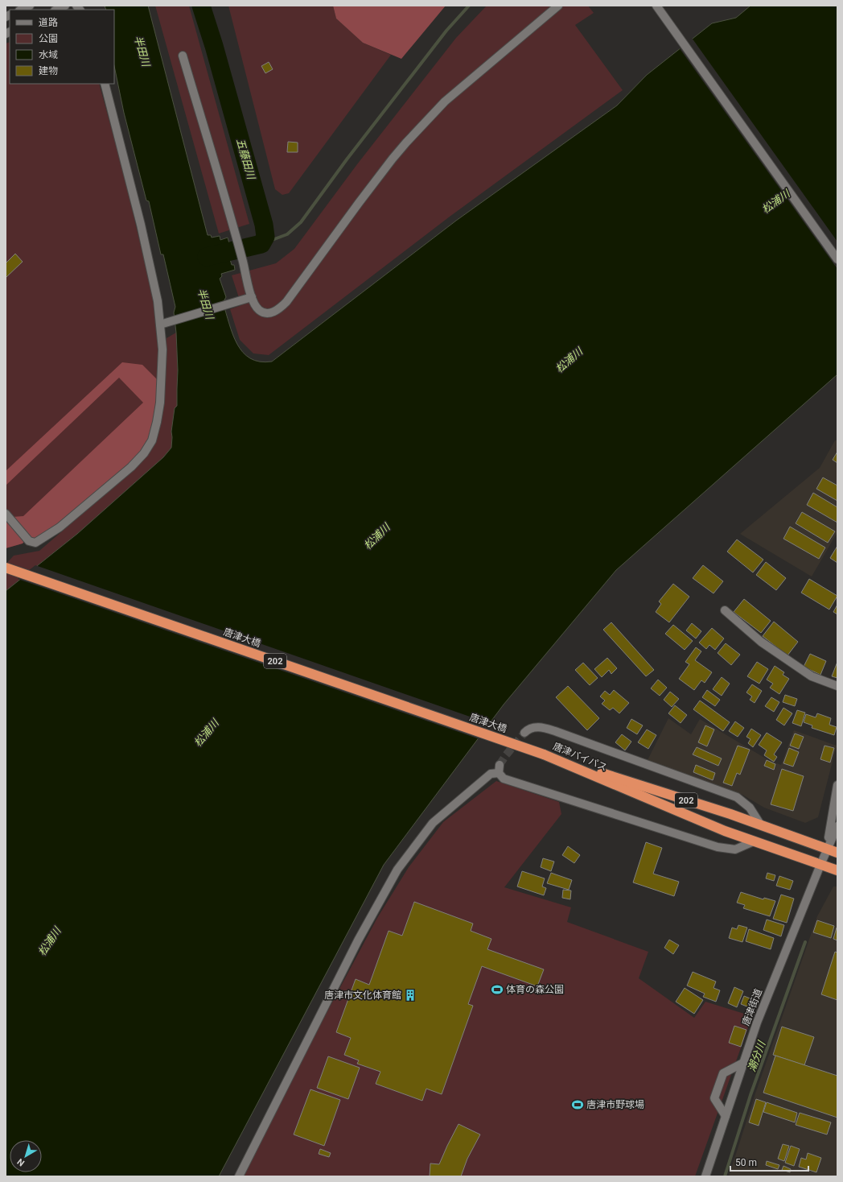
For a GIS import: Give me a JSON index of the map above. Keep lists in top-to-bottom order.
{
  "streets": {
    "highway": ["唐津大橋", "202", "唐津バイパス"],
    "street": ["唐津街道"]
  },
  "crossings": [
    ["唐津大橋", "唐津バイパス"],
    ["唐津バイパス", "唐津街道"]
  ],
  "water": [
    "半田川",
    "五藤田川",
    "松浦川",
    "潮分川"
  ],
  "places": {
    "sports": ["体育の森公園", "唐津市野球場"],
    "building": ["唐津市文化体育館"]
  },
  "legend": [
    "道路",
    "公園",
    "水域",
    "建物"
  ],
  "scale_bar": "50 m",
  "north": "bottom left"
}
